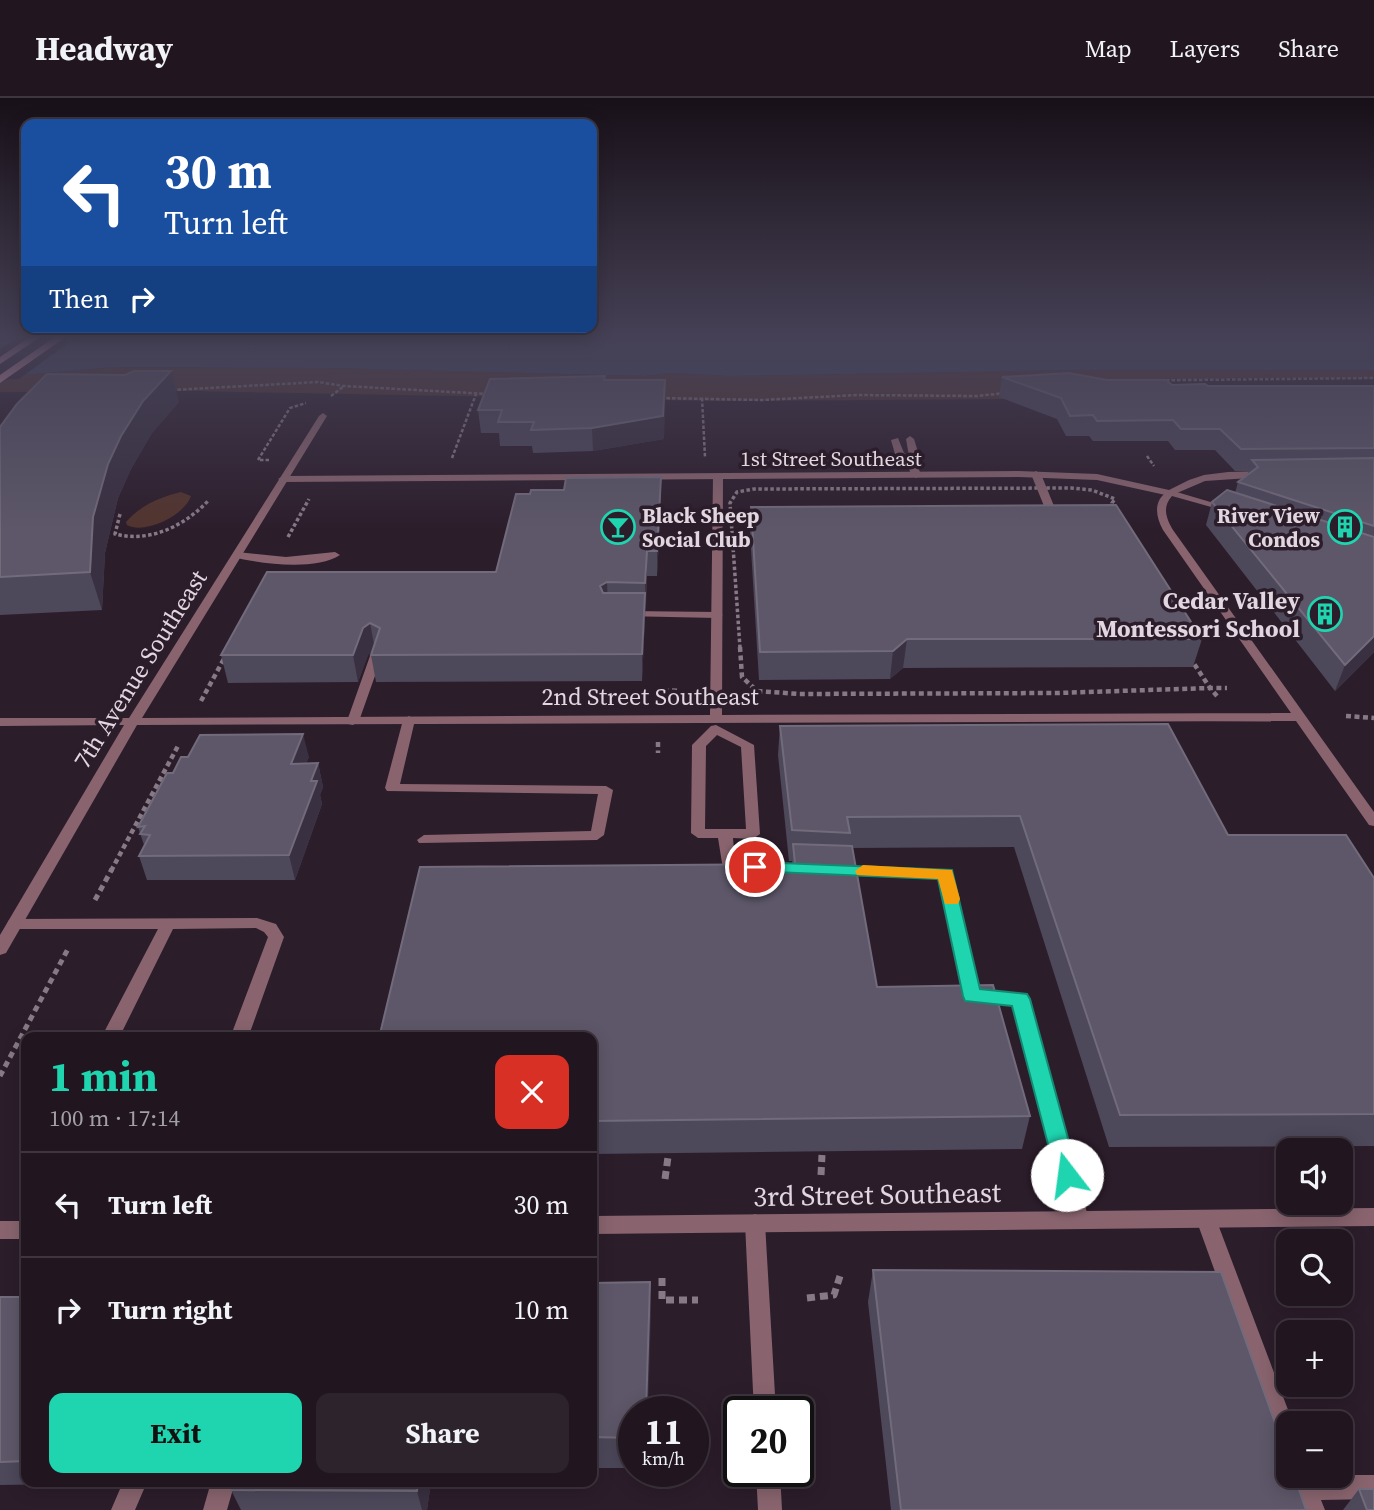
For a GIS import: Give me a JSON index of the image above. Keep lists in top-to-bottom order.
{
  "streets": {
    "street": [
      "1st Street Southeast",
      "7th Avenue Southeast",
      "2nd Street Southeast",
      "3rd Street Southeast"
    ]
  },
  "crossings": [
    ["1st Street Southeast", "7th Avenue Southeast"],
    ["7th Avenue Southeast", "2nd Street Southeast"]
  ],
  "places": {
    "bar": ["Black Sheep Social Club"],
    "building": ["River View Condos", "Cedar Valley Montessori School"]
  },
  "page": {
    "header": "Headway",
    "nav": ["Map", "Layers", "Share"],
    "turn": ["30 m", "Turn left"],
    "then": "Then",
    "heading": ["1 min", "100 m · 17:14"],
    "map_buttons": ["+", "−"],
    "list": [
      {
        "name": "Turn left",
        "value": "30 m"
      },
      {
        "name": "Turn right",
        "value": "10 m"
      }
    ],
    "buttons": ["Exit", "Share"],
    "speed": "11 km/h",
    "limit": "20"
  }
}
